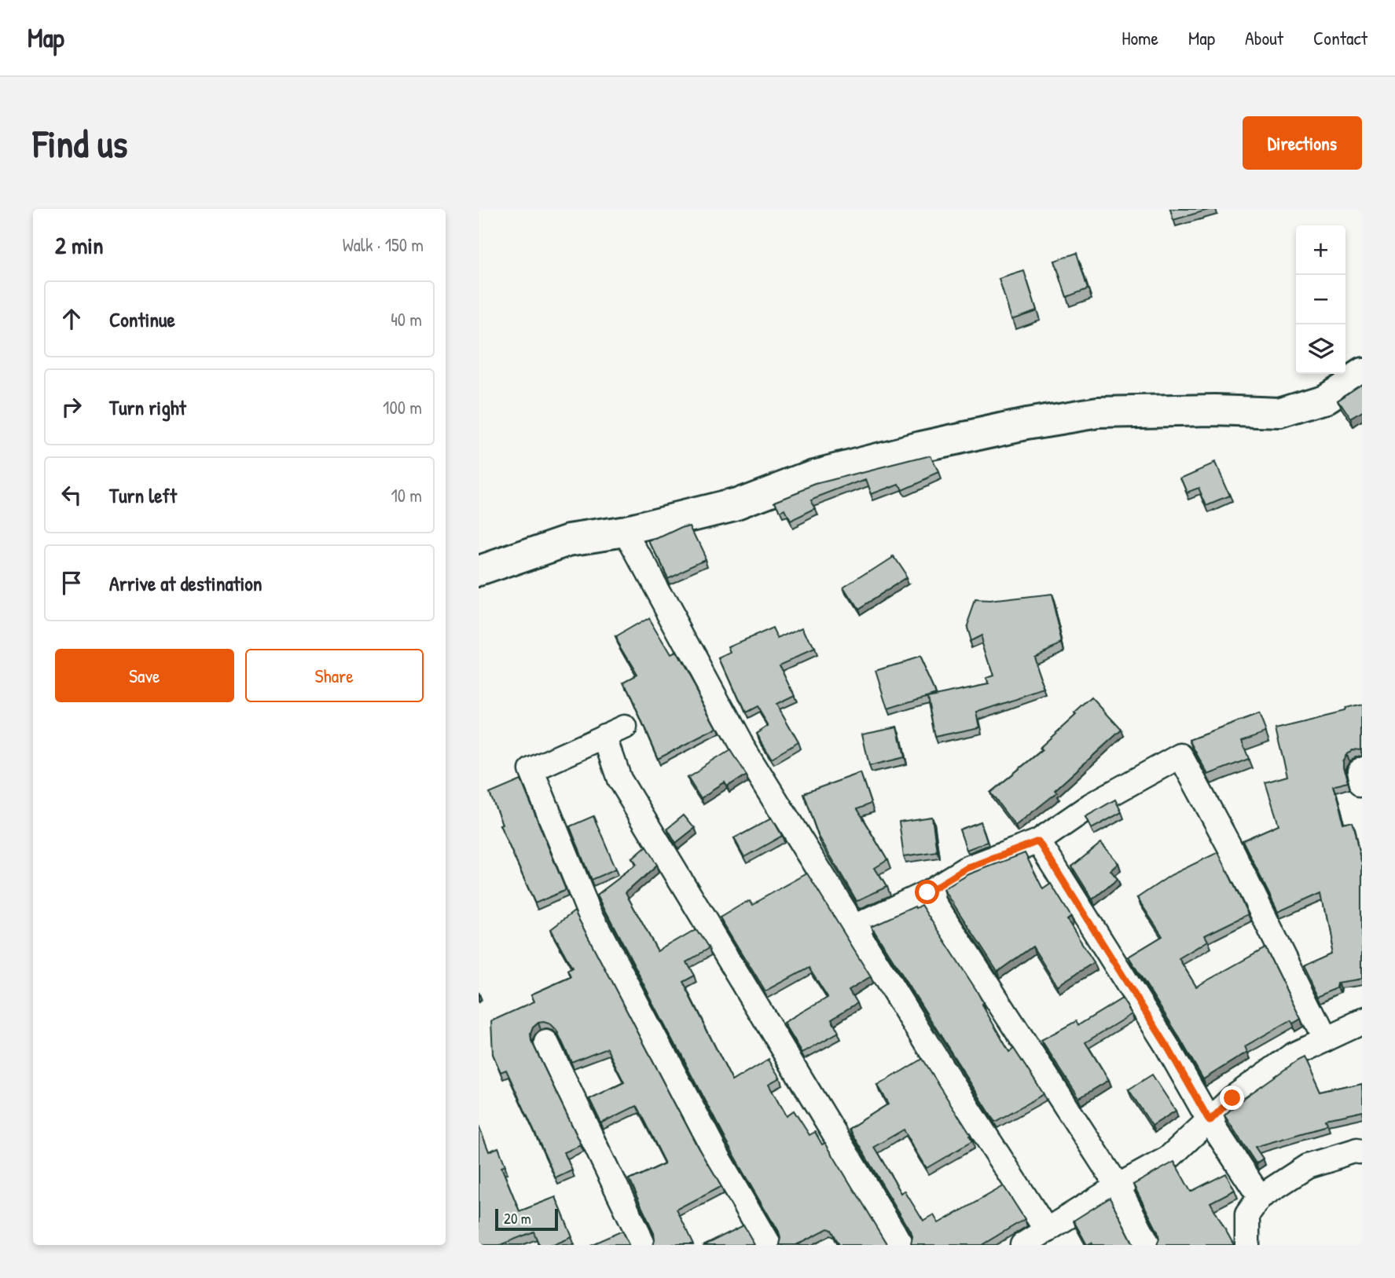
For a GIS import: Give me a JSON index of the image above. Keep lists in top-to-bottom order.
{
  "scale_bar": "20 m",
  "page": {
    "header": "Map",
    "nav": [
      "Home",
      "Map",
      "About",
      "Contact"
    ],
    "buttons": [
      "Directions",
      ["Save", "Share"]
    ],
    "title": "Find us",
    "heading": ["2 min", "Walk · 150 m"],
    "map_buttons": ["+", "−"],
    "list": [
      ["Continue", "40 m"],
      ["Turn right", "100 m"],
      ["Turn left", "10 m"],
      "Arrive at destination"
    ],
    "scale": "20 m"
  }
}
